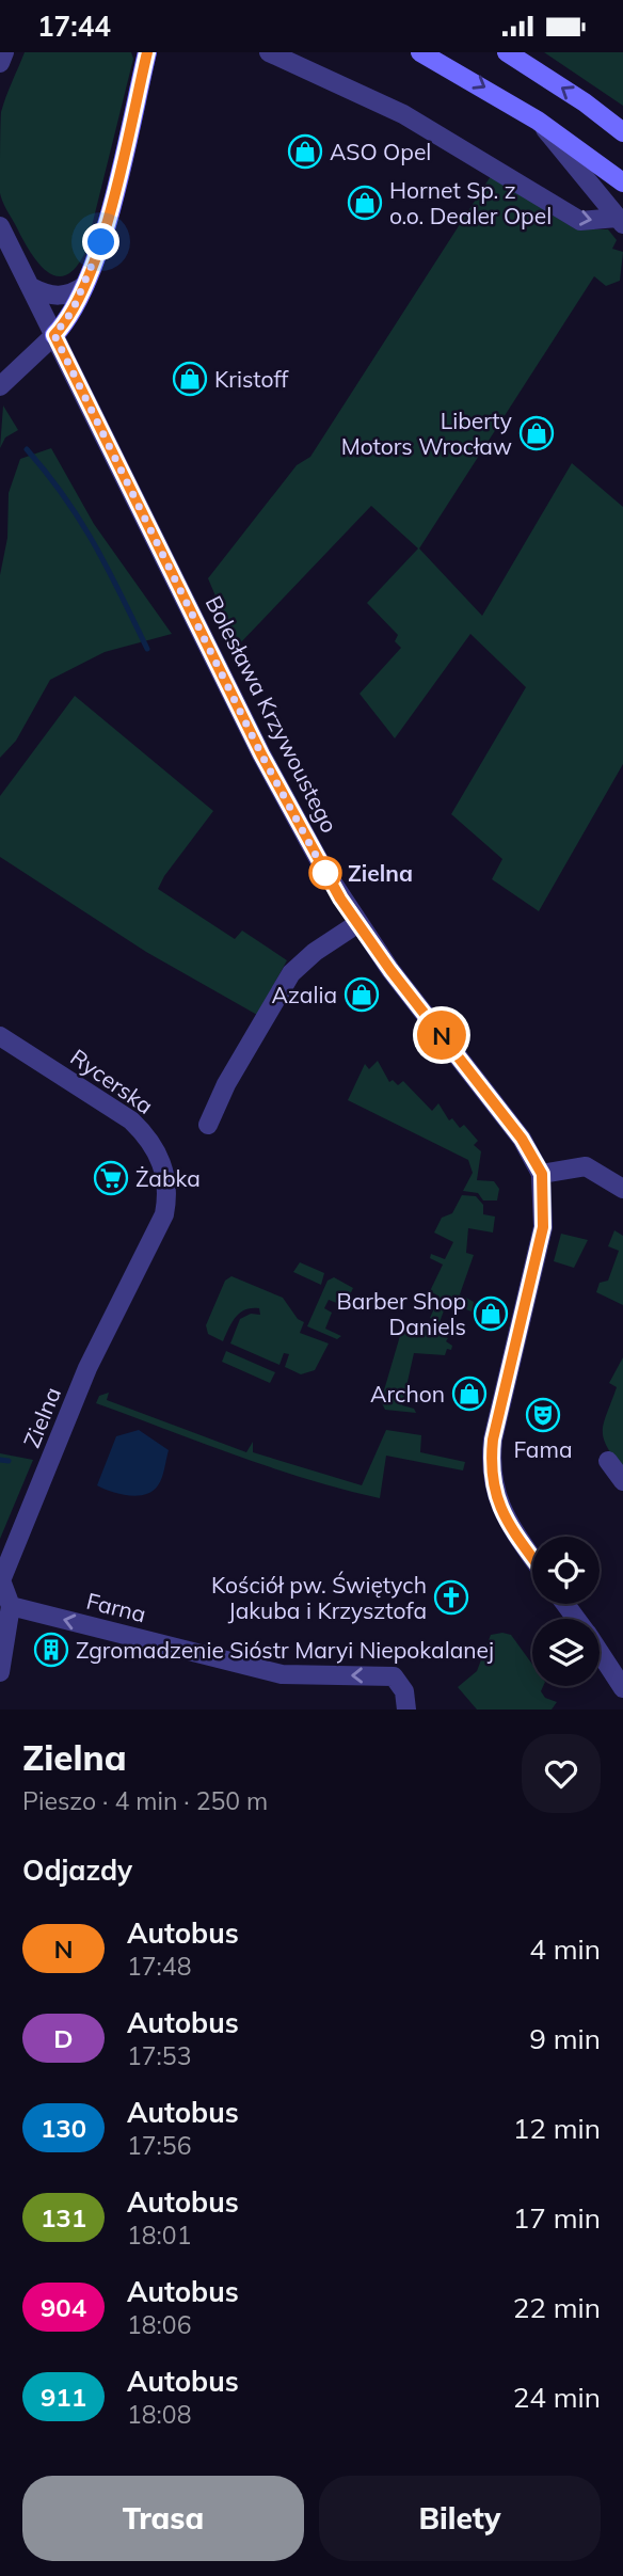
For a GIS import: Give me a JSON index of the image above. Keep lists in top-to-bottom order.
{
  "streets": {
    "street": [
      "Bolesława Krzywoustego",
      "Rycerska",
      "Zielna",
      "Farna"
    ]
  },
  "crossings": [
    ["Rycerska", "Zielna"],
    ["Zielna", "Farna"]
  ],
  "one_way": ["Farna"],
  "places": {
    "shop": [
      "ASO Opel",
      "Hornet Sp. z o.o. Dealer Opel",
      "Kristoff",
      "Liberty Motors Wrocław",
      "Azalia",
      "Barber Shop Daniels",
      "Archon"
    ],
    "other": ["Zielna"],
    "supermarket": ["Żabka"],
    "theatre": ["Fama"],
    "church": ["Kościół pw. Świętych Jakuba i Krzysztofa"],
    "building": ["Zgromadzenie Sióstr Maryi Niepokalanej"]
  },
  "lines": ["bus line N"],
  "page": {
    "status": "17:44",
    "on_map": "N",
    "heading": [
      ["Zielna", "Pieszo · 4 min · 250 m"],
      "Odjazdy"
    ],
    "list": [
      {
        "mark": "N",
        "name": "Autobus",
        "note": "17:48",
        "value": "4 min"
      },
      {
        "mark": "D",
        "name": "Autobus",
        "note": "17:53",
        "value": "9 min"
      },
      {
        "mark": "130",
        "name": "Autobus",
        "note": "17:56",
        "value": "12 min"
      },
      {
        "mark": "131",
        "name": "Autobus",
        "note": "18:01",
        "value": "17 min"
      },
      {
        "mark": "904",
        "name": "Autobus",
        "note": "18:06",
        "value": "22 min"
      },
      {
        "mark": "911",
        "name": "Autobus",
        "note": "18:08",
        "value": "24 min"
      }
    ],
    "buttons": ["Trasa", "Bilety"]
  }
}
